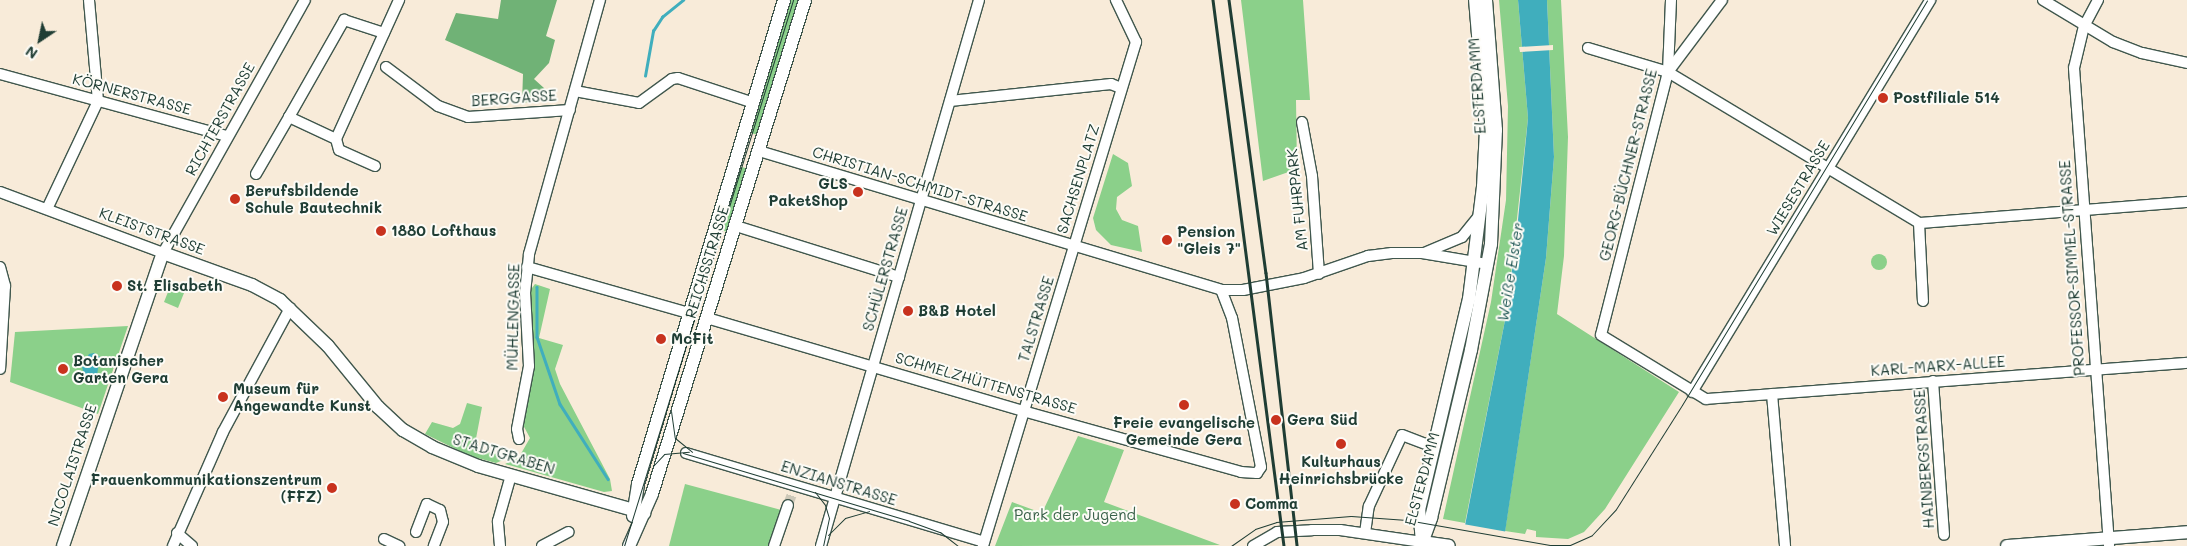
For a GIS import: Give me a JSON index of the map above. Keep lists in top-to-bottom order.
{
  "streets": {
    "main road": [
      "ELSTERDAMM",
      "KLEISTSTRASSE",
      "REICHSSTRASSE",
      "STADTGRABEN",
      "NICOLAISTRASSE"
    ],
    "street": [
      "KÖRNERSTRASSE",
      "BERGGASSE",
      "RICHTERSTRASSE",
      "GEORG-BÜCHNER-STRASSE",
      "SACHSENPLATZ",
      "CHRISTIAN-SCHMIDT-STRASSE",
      "WIESESTRASSE",
      "AM FUHRPARK",
      "PROFESSOR-SIMMEL-STRASSE",
      "SCHÜLERSTRASSE",
      "MÜHLENGASSE",
      "TALSTRASSE",
      "KARL-MARX-ALLEE",
      "SCHMELZHÜTTENSTRASSE",
      "HAINBERGSTRASSE",
      "ENZIANSTRASSE"
    ]
  },
  "crossings": [
    ["KÖRNERSTRASSE", "RICHTERSTRASSE"],
    ["BERGGASSE", "MÜHLENGASSE"],
    ["RICHTERSTRASSE", "KLEISTSTRASSE"],
    ["RICHTERSTRASSE", "NICOLAISTRASSE"],
    ["GEORG-BÜCHNER-STRASSE", "KARL-MARX-ALLEE"],
    ["SACHSENPLATZ", "CHRISTIAN-SCHMIDT-STRASSE"],
    ["SACHSENPLATZ", "TALSTRASSE"],
    ["SACHSENPLATZ", "SCHMELZHÜTTENSTRASSE"],
    ["CHRISTIAN-SCHMIDT-STRASSE", "REICHSSTRASSE"],
    ["CHRISTIAN-SCHMIDT-STRASSE", "SCHÜLERSTRASSE"],
    ["CHRISTIAN-SCHMIDT-STRASSE", "TALSTRASSE"],
    ["WIESESTRASSE", "KARL-MARX-ALLEE"],
    ["KLEISTSTRASSE", "STADTGRABEN"],
    ["KLEISTSTRASSE", "NICOLAISTRASSE"],
    ["REICHSSTRASSE", "SCHMELZHÜTTENSTRASSE"],
    ["REICHSSTRASSE", "STADTGRABEN"],
    ["PROFESSOR-SIMMEL-STRASSE", "KARL-MARX-ALLEE"],
    ["SCHÜLERSTRASSE", "SCHMELZHÜTTENSTRASSE"],
    ["SCHÜLERSTRASSE", "ENZIANSTRASSE"],
    ["TALSTRASSE", "SCHMELZHÜTTENSTRASSE"],
    ["TALSTRASSE", "ENZIANSTRASSE"],
    ["KARL-MARX-ALLEE", "HAINBERGSTRASSE"]
  ],
  "water": ["Weiße Elster"],
  "parks": ["Park der Jugend"],
  "places": [
    "Postfiliale 514",
    "GLS PaketShop",
    "Berufsbildende Schule Bautechnik",
    "1880 Lofthaus",
    "Pension \"Gleis 7\"",
    "St. Elisabeth",
    "B&B Hotel",
    "McFit",
    "Botanischer Garten Gera",
    "Museum für Angewandte Kunst",
    "Freie evangelische Gemeinde Gera",
    "Gera Süd",
    "Kulturhaus Heinrichsbrücke",
    "Frauenkommunikationszentrum (FFZ)",
    "Comma"
  ],
  "north": "bottom left"
}
